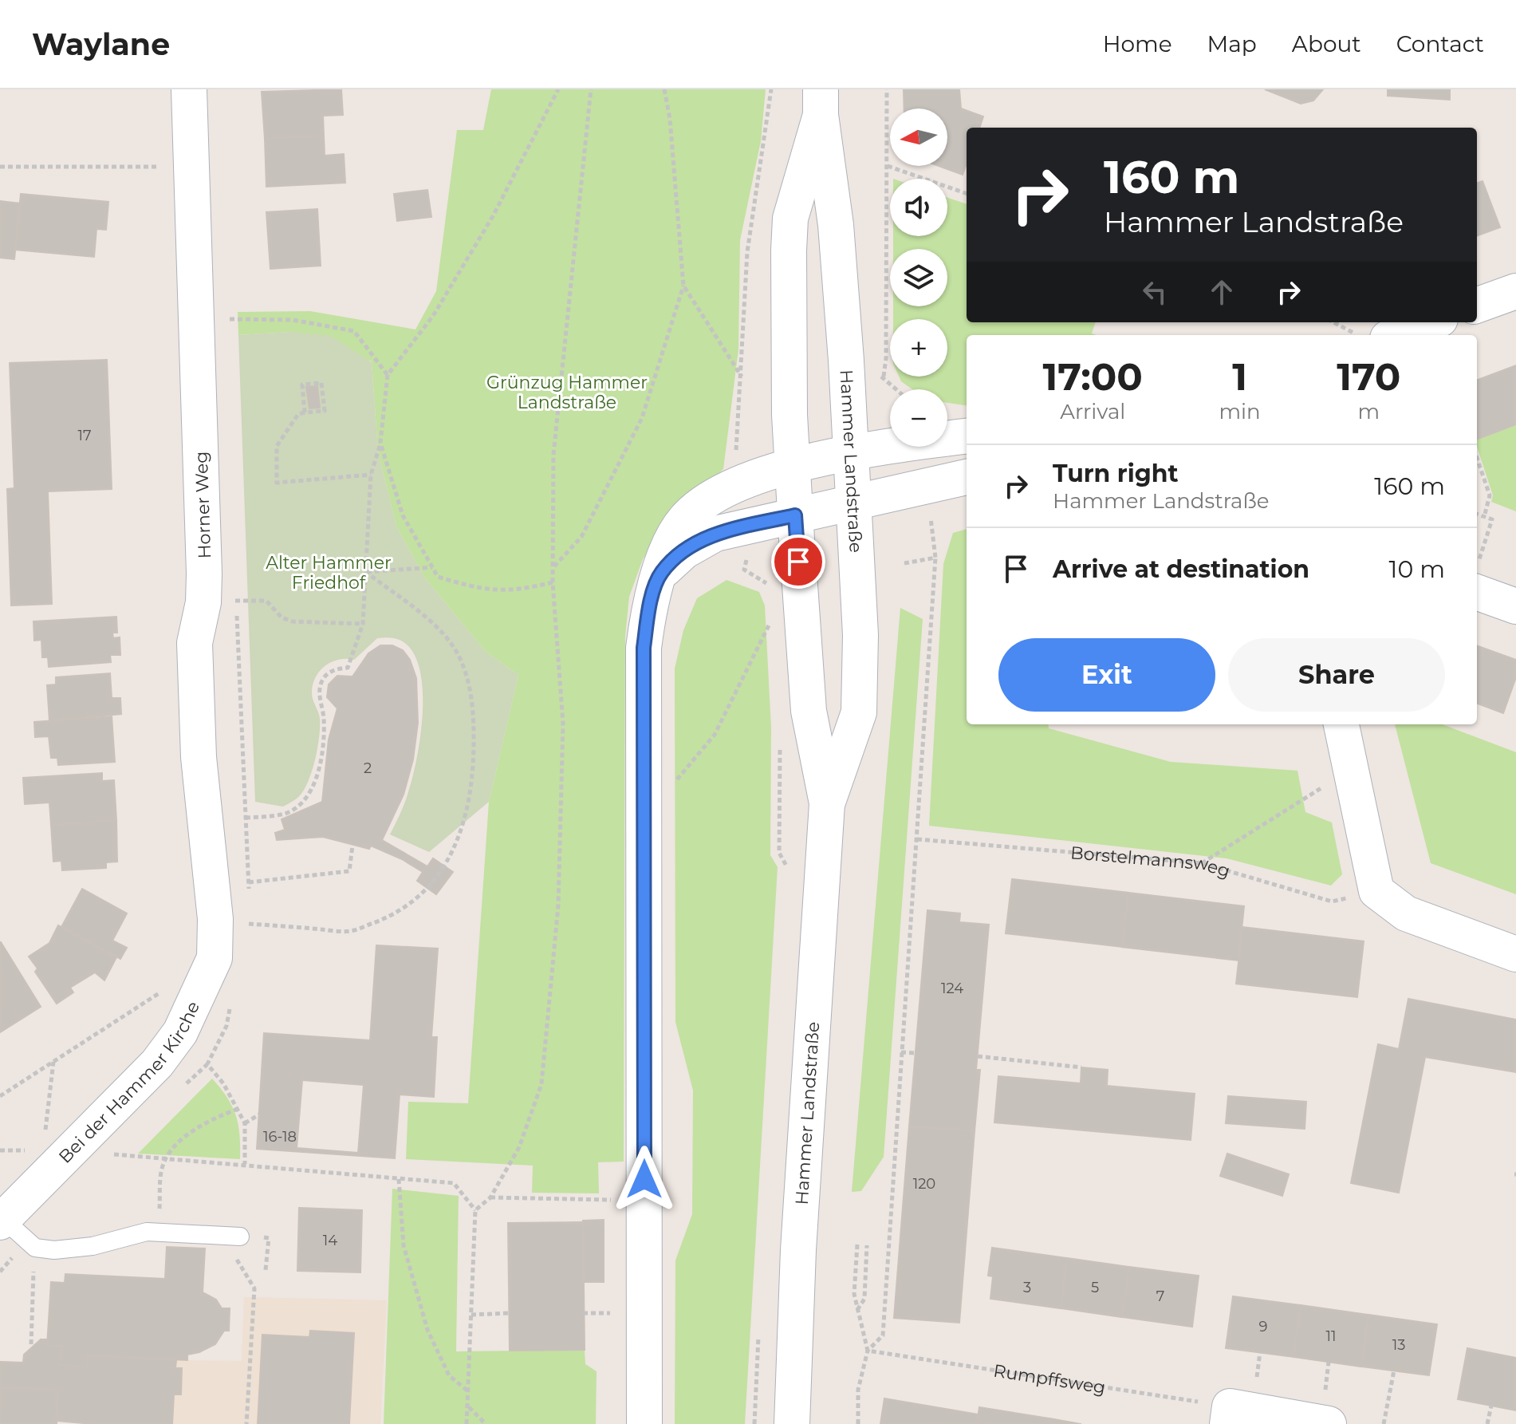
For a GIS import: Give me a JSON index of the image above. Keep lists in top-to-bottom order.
{
  "streets": {
    "street": ["Hammer Landstraße", "Horner Weg", "Bei der Hammer Kirche"],
    "path": ["Borstelmannsweg", "Rumpffsweg"]
  },
  "crossings": [
    ["Horner Weg", "Bei der Hammer Kirche"]
  ],
  "parks": ["Grünzug Hammer Landstraße", "Alter Hammer Friedhof"],
  "house_numbers": [
    "17",
    "2",
    "124",
    "16-18",
    "120",
    "14",
    "3",
    "5",
    "7",
    "9",
    "11",
    "13"
  ],
  "north": "left",
  "page": {
    "header": "Waylane",
    "nav": [
      "Home",
      "Map",
      "About",
      "Contact"
    ],
    "map_buttons": ["+", "−"],
    "turn": ["160 m", "Hammer Landstraße"],
    "eta": [
      "17:00",
      "Arrival",
      "1",
      "min",
      "170",
      "m"
    ],
    "list": [
      {
        "name": "Turn right",
        "note": "Hammer Landstraße",
        "value": "160 m"
      },
      {
        "name": "Arrive at destination",
        "value": "10 m"
      }
    ],
    "buttons": ["Exit", "Share"]
  }
}
